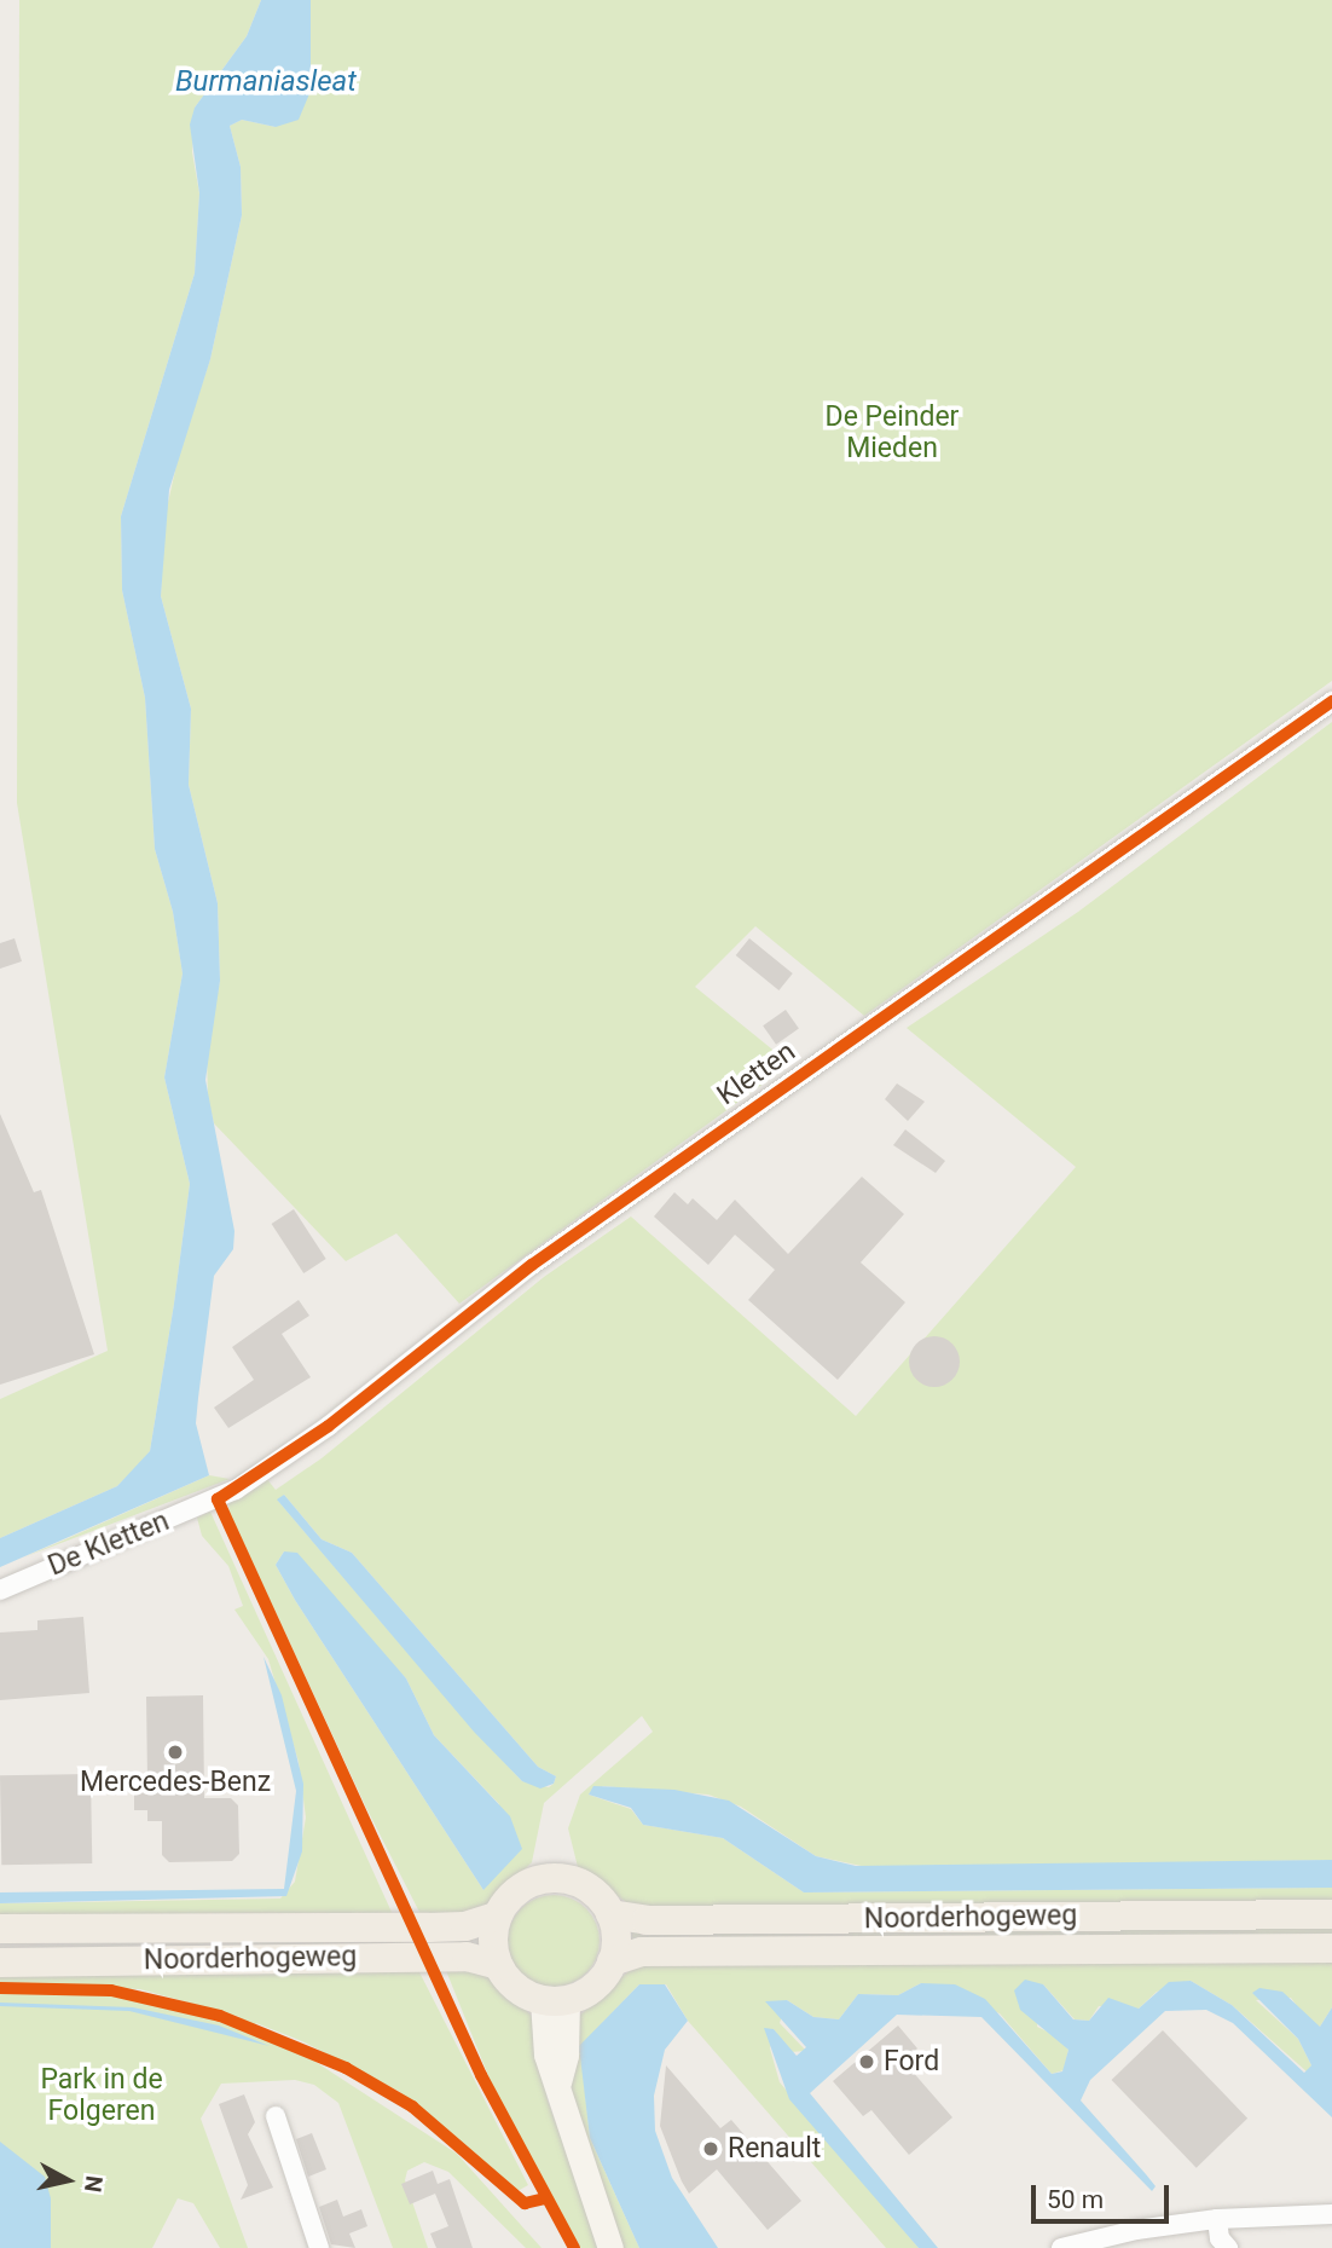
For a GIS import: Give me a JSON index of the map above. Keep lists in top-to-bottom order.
{
  "streets": {
    "main road": ["Noorderhogeweg"],
    "street": ["Kletten", "De Kletten"]
  },
  "crossings": [
    ["Kletten", "De Kletten"]
  ],
  "water": ["Burmaniasleat"],
  "parks": ["De Peinder Mieden", "Park in de Folgeren"],
  "places": ["Mercedes-Benz", "Ford", "Renault"],
  "scale_bar": "50 m",
  "north": "right"
}
